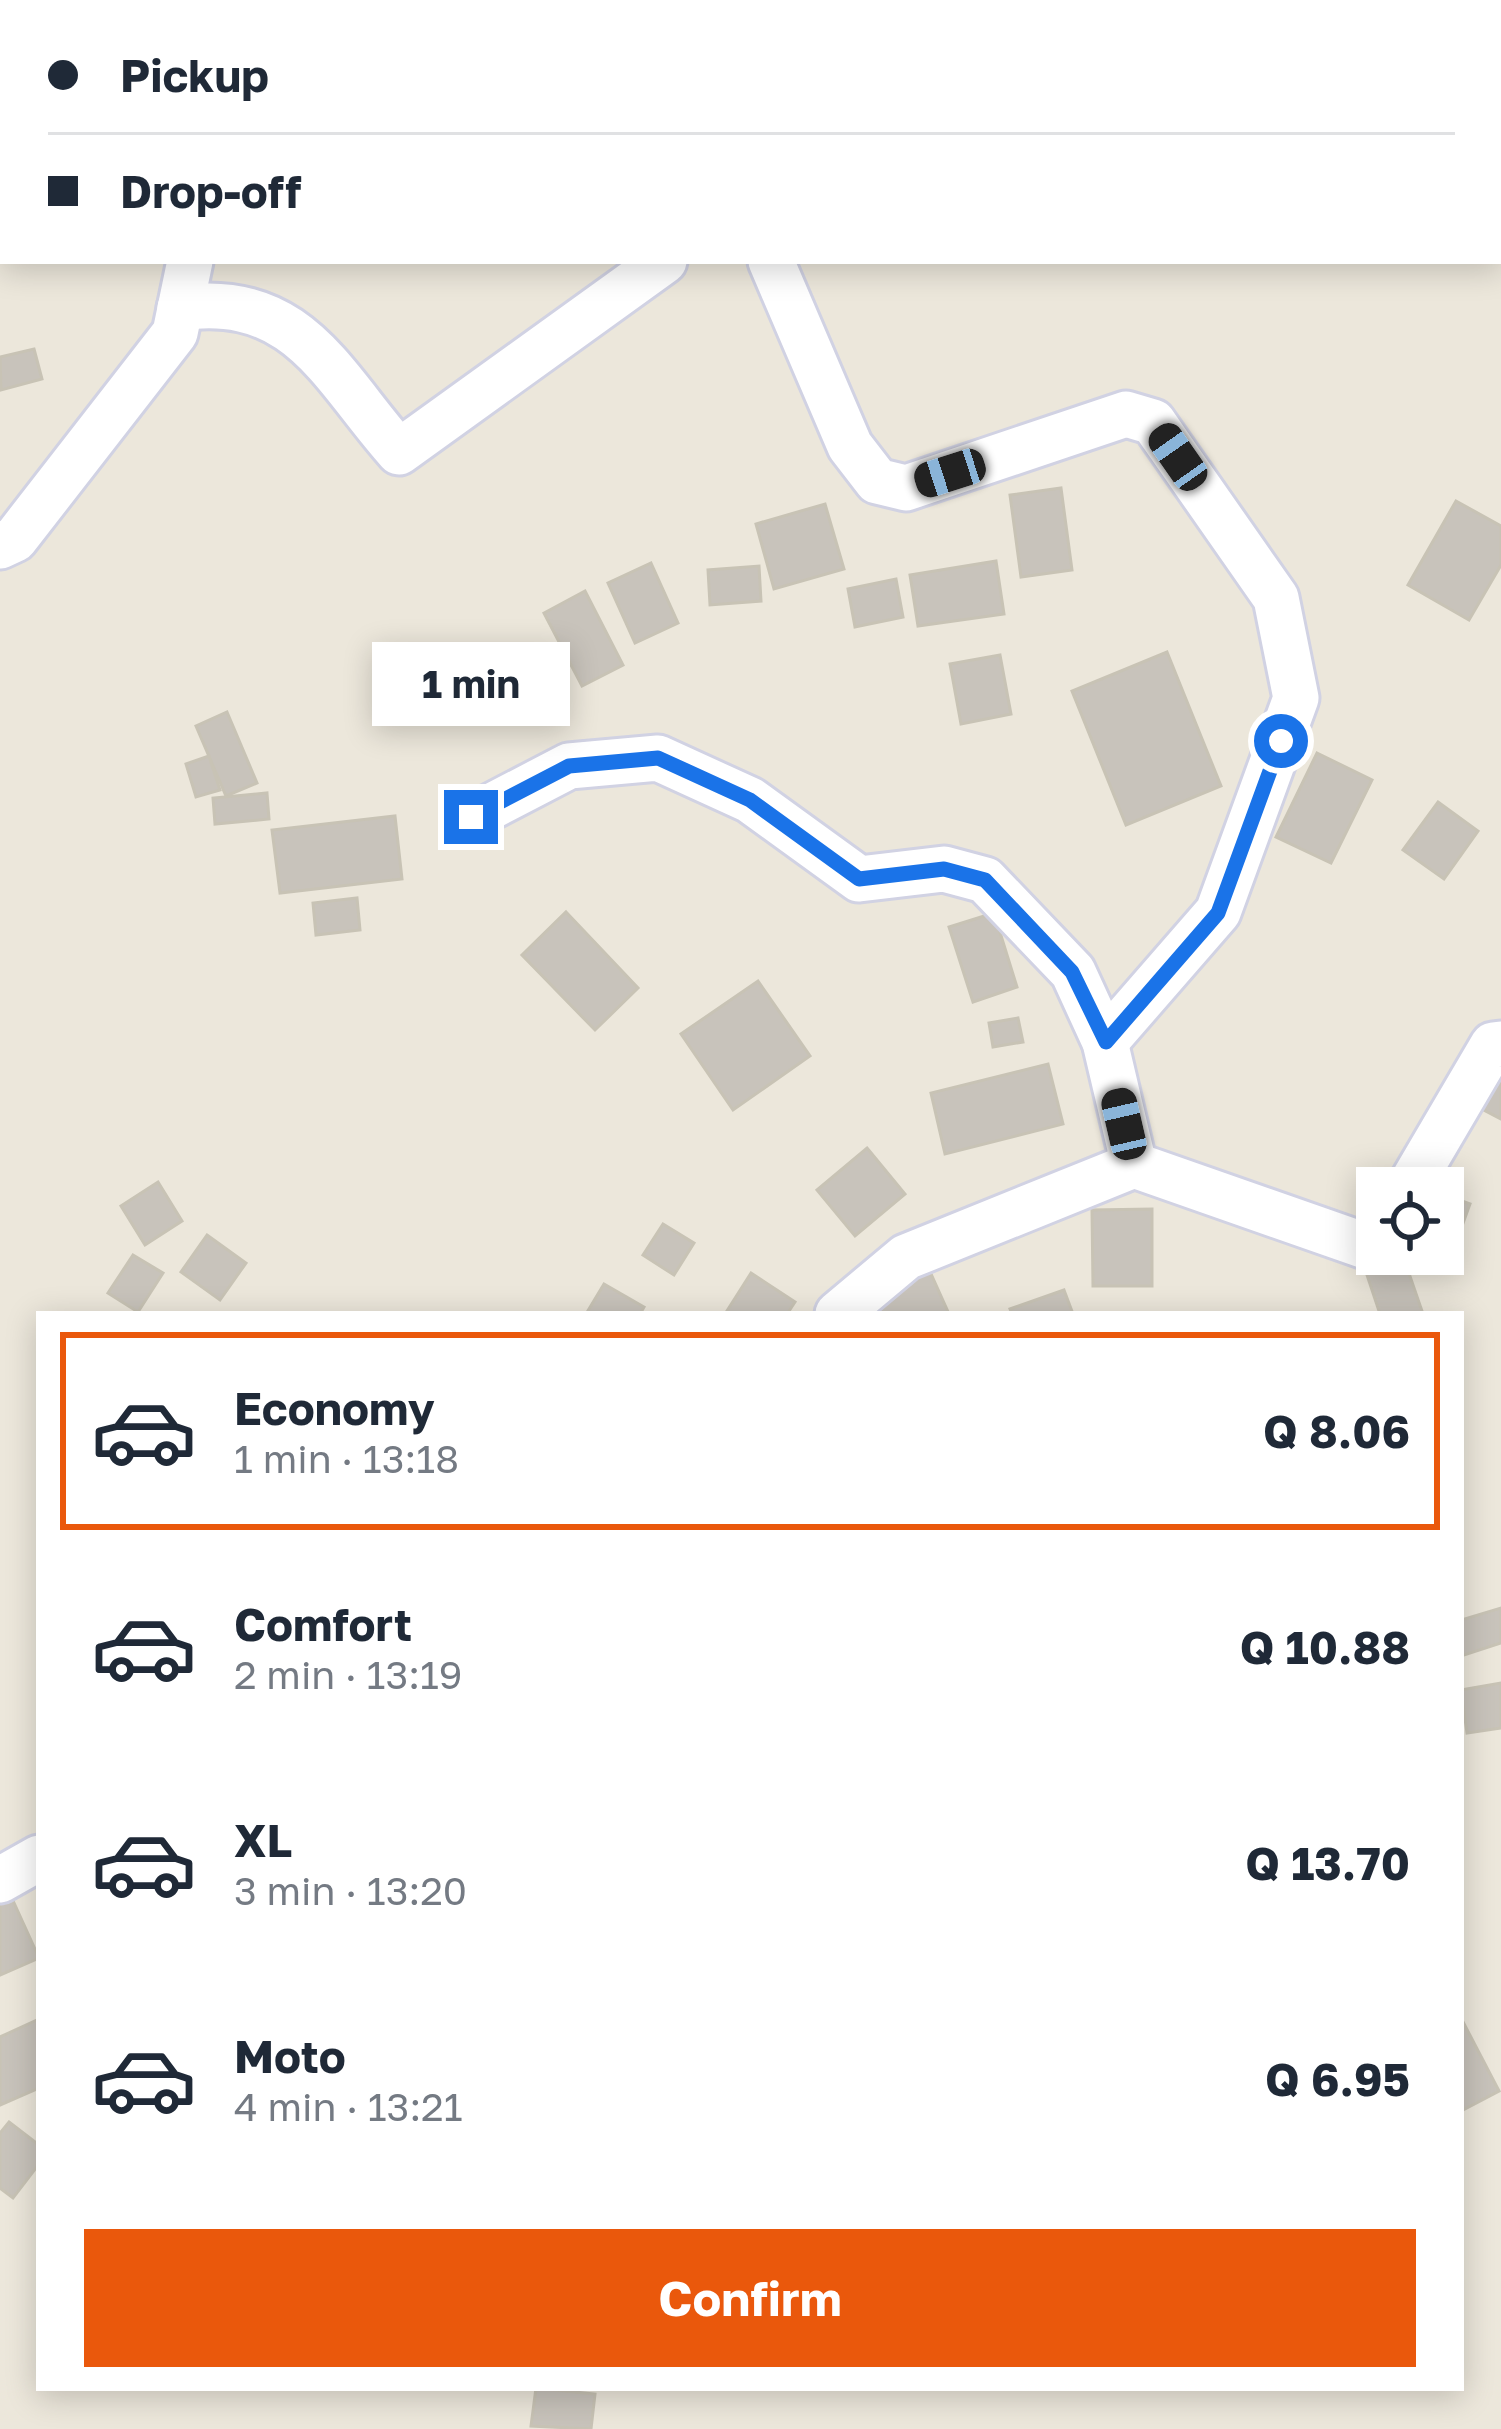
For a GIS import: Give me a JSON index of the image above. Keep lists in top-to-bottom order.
{
  "page": {
    "banner": ["Pickup", "Drop-off"],
    "bubble": "1 min",
    "list": [
      {
        "name": "Economy",
        "note": "1 min · 13:18",
        "value": "Q 8.06"
      },
      {
        "name": "Comfort",
        "note": "2 min · 13:19",
        "value": "Q 10.88"
      },
      {
        "name": "XL",
        "note": "3 min · 13:20",
        "value": "Q 13.70"
      },
      {
        "name": "Moto",
        "note": "4 min · 13:21",
        "value": "Q 6.95"
      }
    ],
    "buttons": "Confirm"
  }
}
